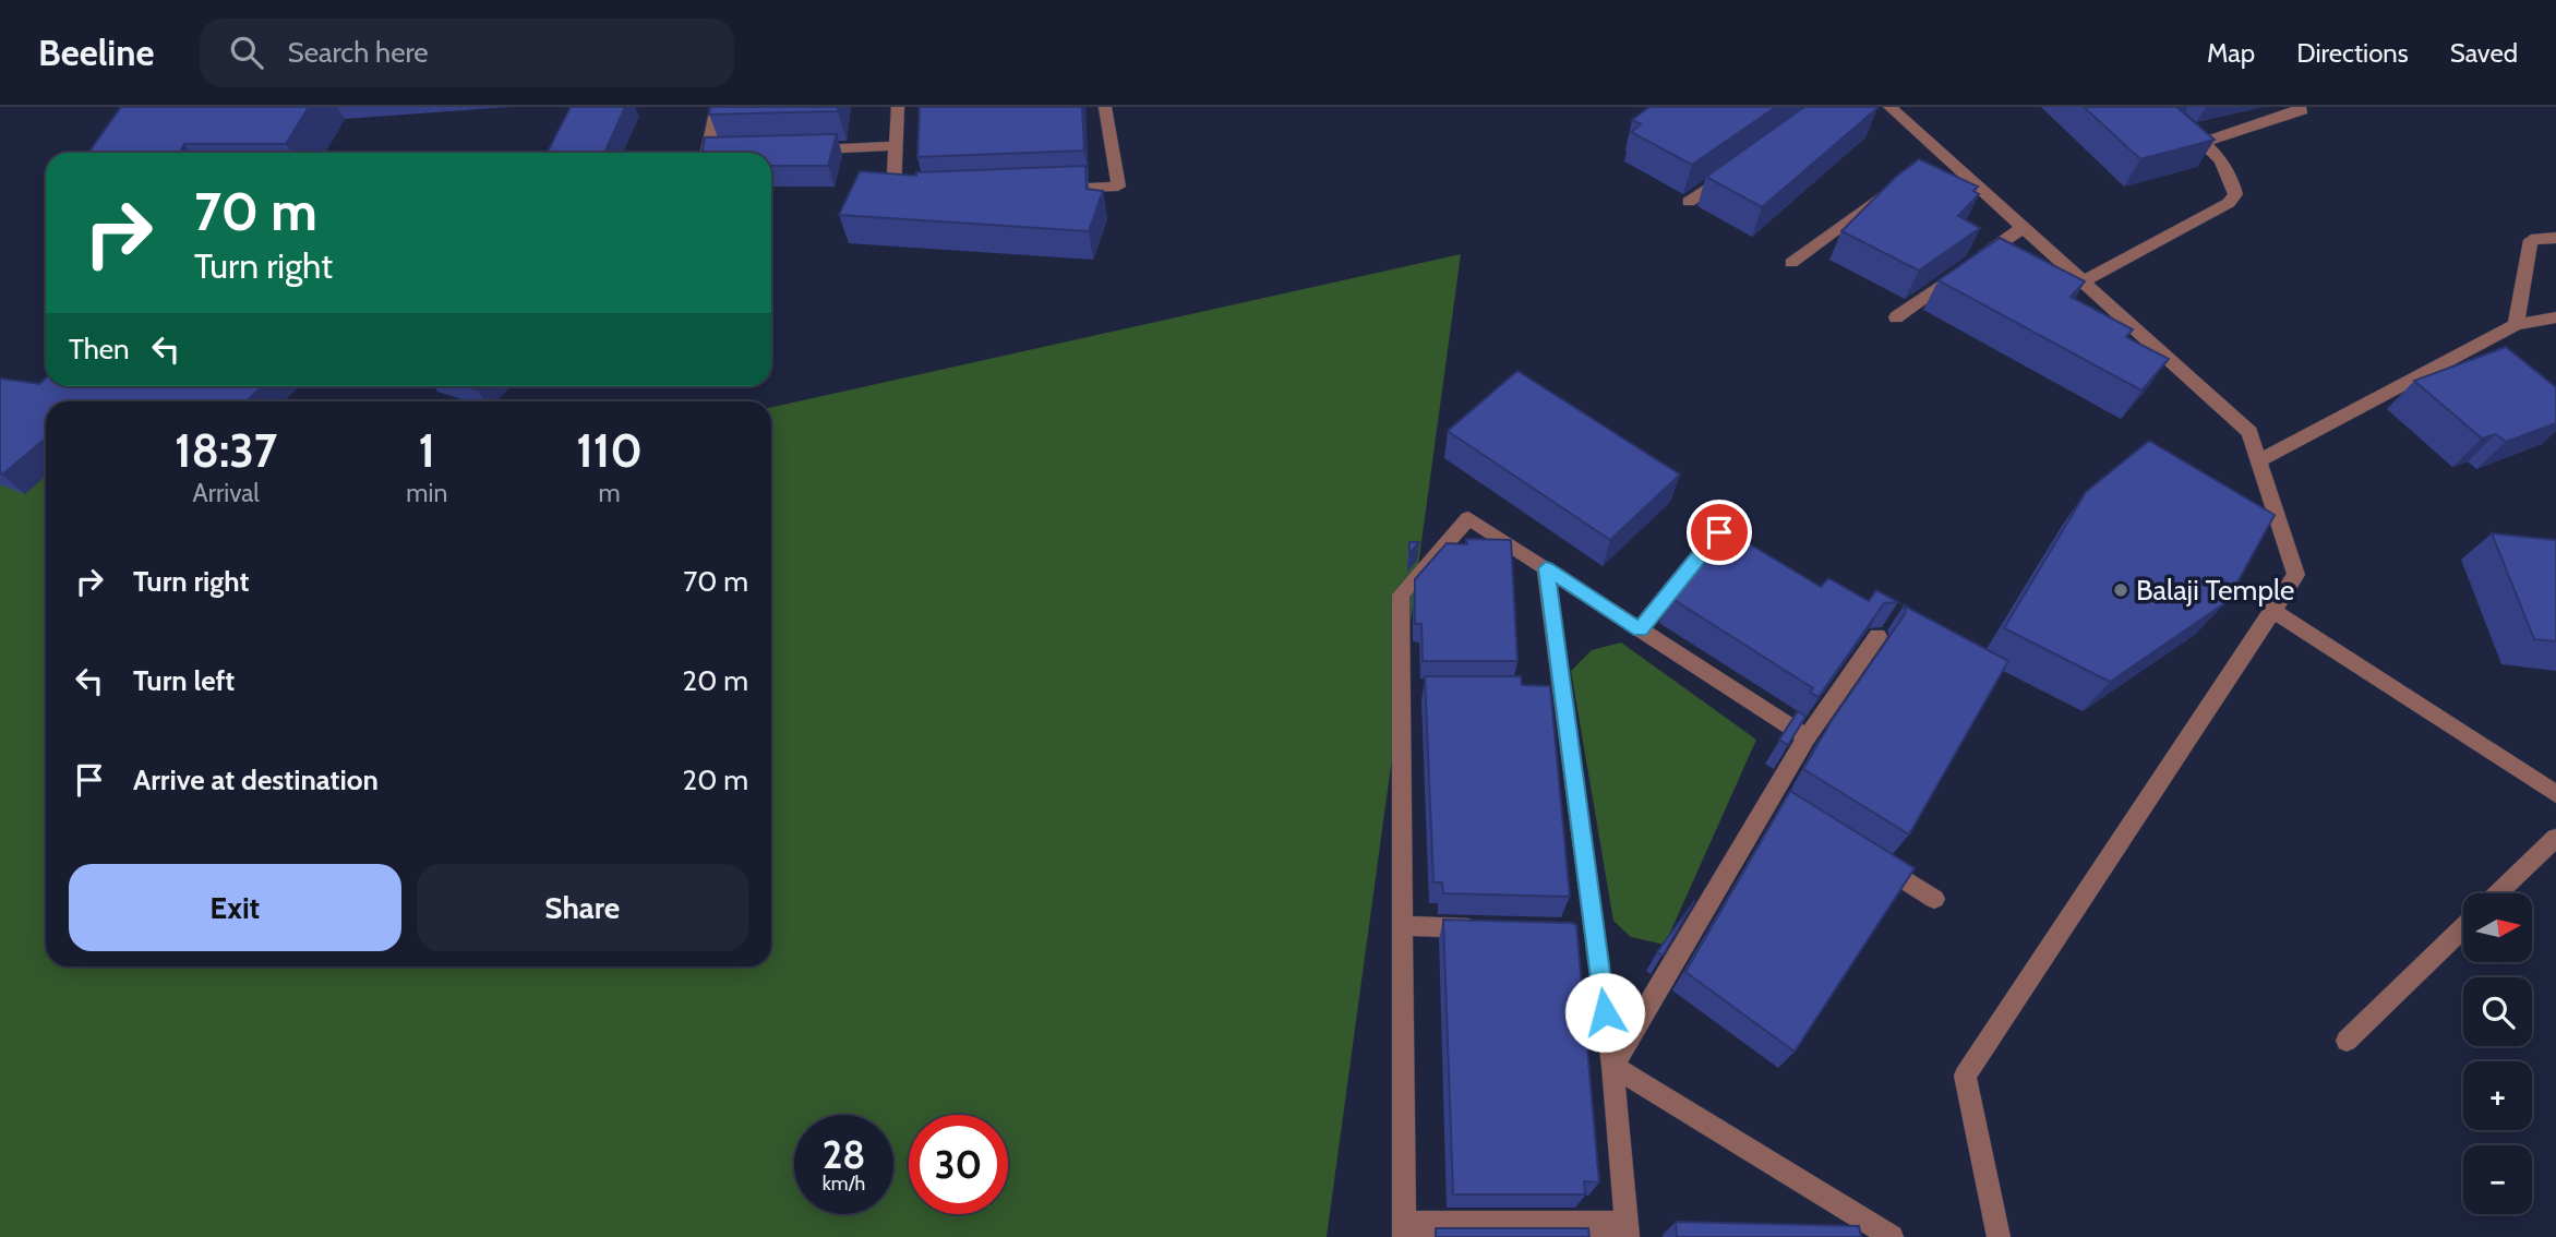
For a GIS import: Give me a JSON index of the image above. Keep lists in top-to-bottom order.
{
  "places": ["Balaji Temple"],
  "north": "right",
  "page": {
    "header": "Beeline",
    "search": "Search here",
    "nav": ["Map", "Directions", "Saved"],
    "turn": ["70 m", "Turn right"],
    "then": "Then",
    "eta": [
      "18:37",
      "Arrival",
      "1",
      "min",
      "110",
      "m"
    ],
    "list": [
      {
        "name": "Turn right",
        "value": "70 m"
      },
      {
        "name": "Turn left",
        "value": "20 m"
      },
      {
        "name": "Arrive at destination",
        "value": "20 m"
      }
    ],
    "buttons": ["Exit", "Share"],
    "map_buttons": ["+", "−"],
    "speed": "28 km/h",
    "limit": "30"
  }
}
